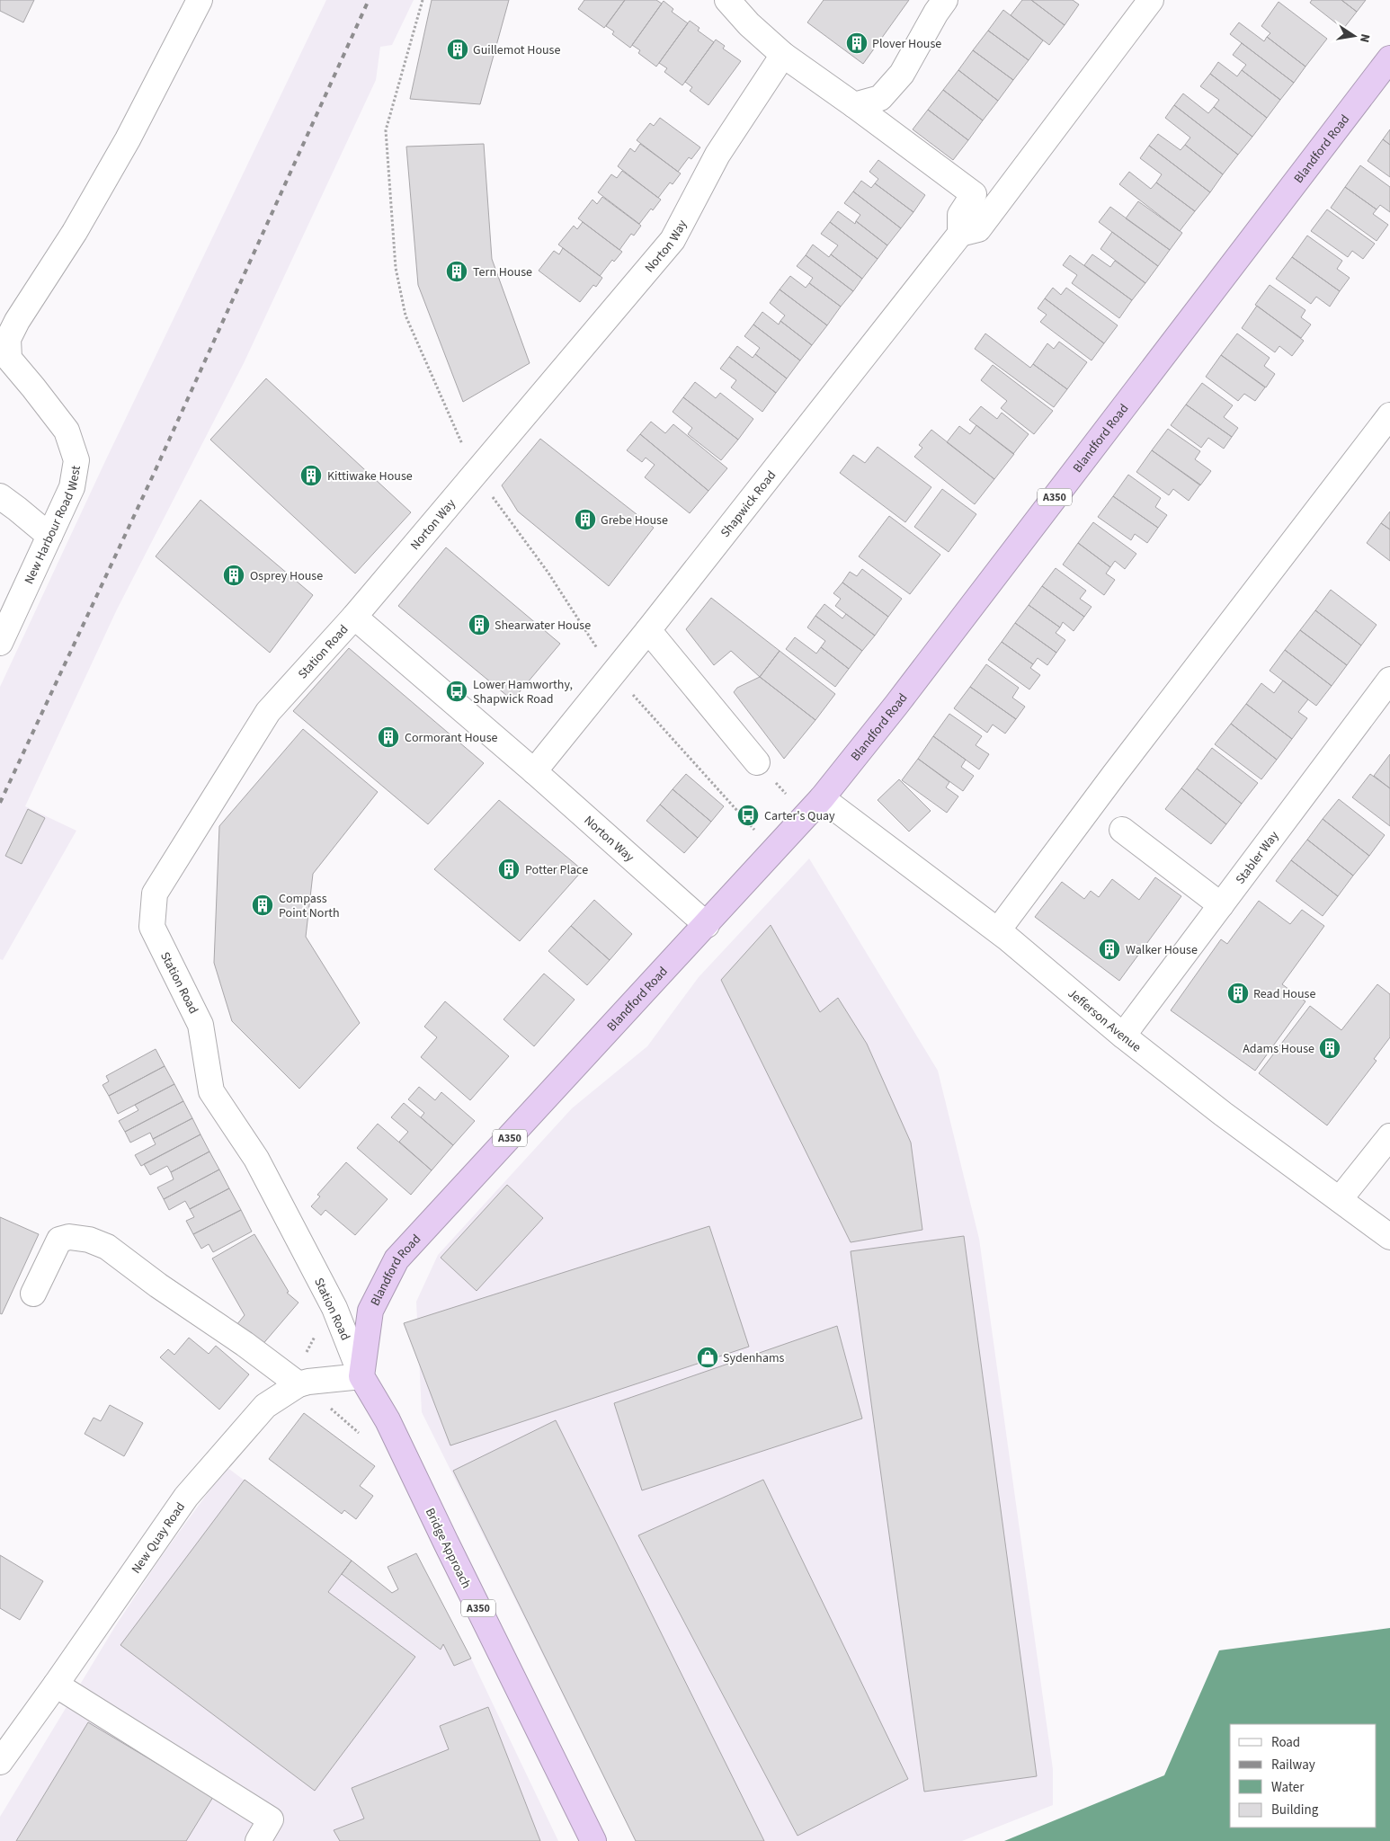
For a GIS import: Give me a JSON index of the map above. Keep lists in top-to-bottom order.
{
  "streets": {
    "highway": ["Blandford Road", "A350", "Bridge Approach"],
    "street": [
      "Norton Way",
      "Shapwick Road",
      "New Harbour Road West",
      "Station Road",
      "Stabler Way",
      "Jefferson Avenue",
      "New Quay Road"
    ]
  },
  "crossings": [
    ["Blandford Road", "Norton Way"],
    ["Blandford Road", "Station Road"],
    ["Blandford Road", "Jefferson Avenue"],
    ["Blandford Road", "New Quay Road"],
    ["Blandford Road", "Bridge Approach"],
    ["Norton Way", "Shapwick Road"],
    ["Norton Way", "Station Road"],
    ["Station Road", "New Quay Road"],
    ["Station Road", "Bridge Approach"],
    ["Stabler Way", "Jefferson Avenue"],
    ["New Quay Road", "Bridge Approach"]
  ],
  "places": {
    "building": [
      "Plover House",
      "Guillemot House",
      "Tern House",
      "Kittiwake House",
      "Grebe House",
      "Osprey House",
      "Shearwater House",
      "Cormorant House",
      "Potter Place",
      "Compass Point North",
      "Walker House",
      "Read House",
      "Adams House"
    ],
    "bus stop": ["Lower Hamworthy, Shapwick Road", "Carter's Quay"],
    "shop": ["Sydenhams"]
  },
  "legend": [
    "Road",
    "Railway",
    "Water",
    "Building"
  ],
  "north": "right"
}
